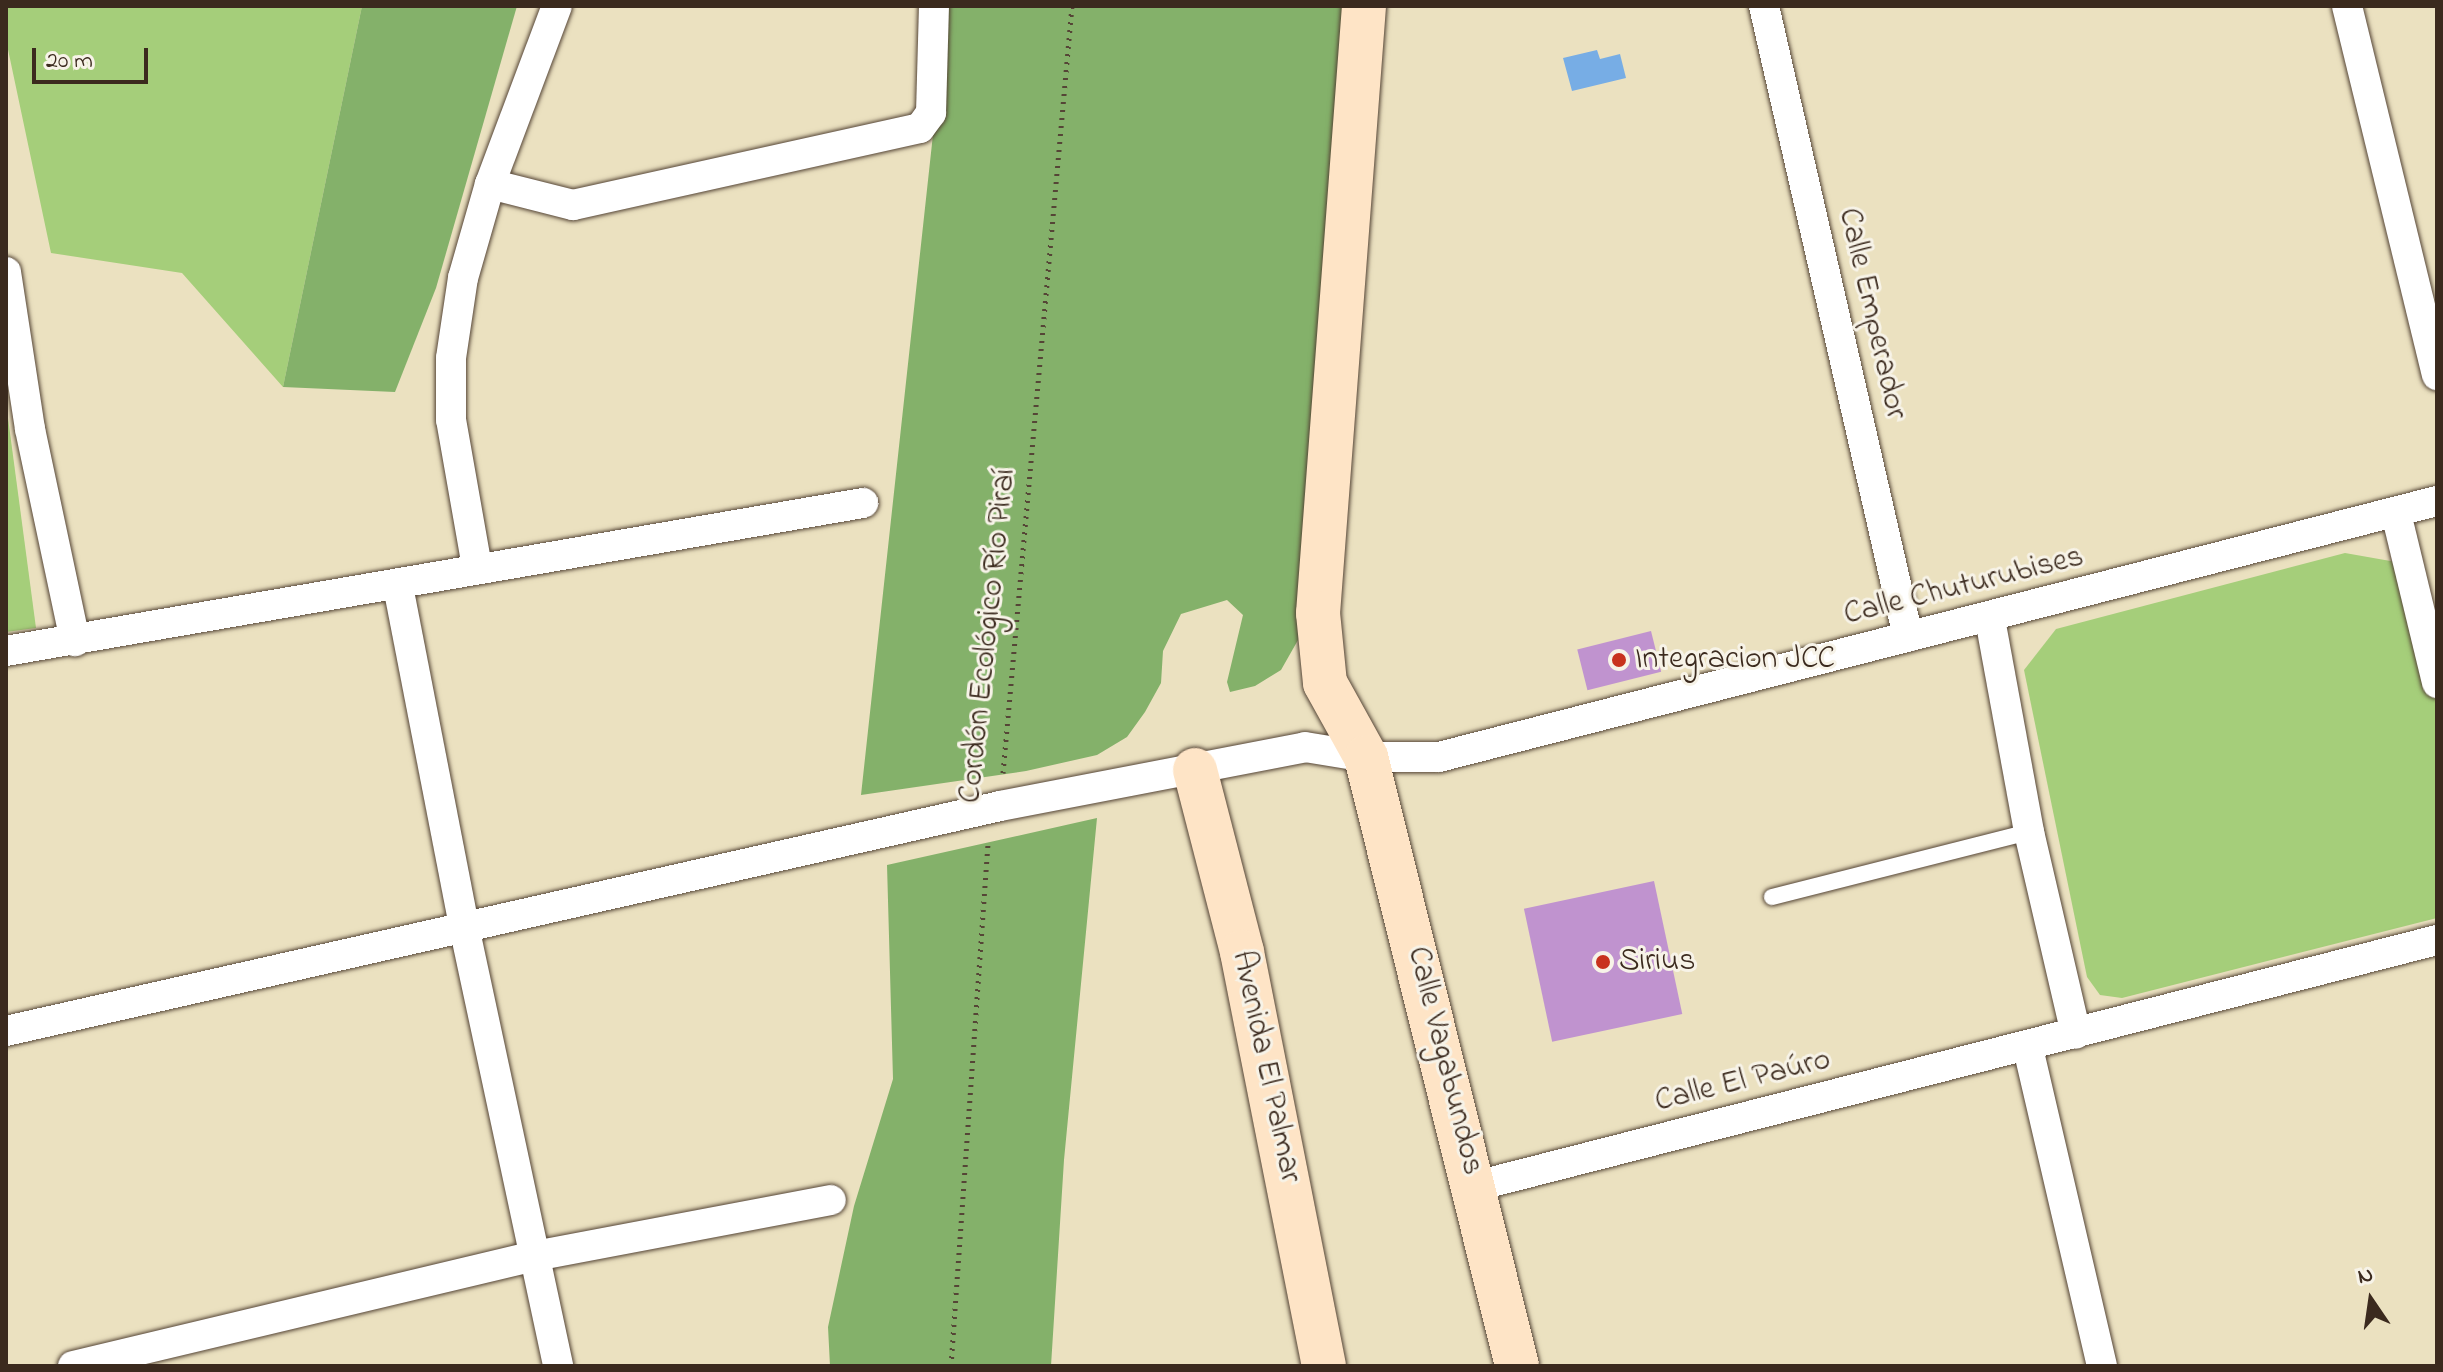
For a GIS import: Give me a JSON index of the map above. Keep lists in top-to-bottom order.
{
  "streets": {
    "street": [
      "Calle Emperador",
      "Calle Chuturubises",
      "Calle Vagabundos",
      "Avenida El Palmar",
      "Calle El Paúro"
    ],
    "path": ["Cordón Ecológico Río Piraí"]
  },
  "crossings": [
    ["Calle Emperador", "Calle Chuturubises"],
    ["Calle Chuturubises", "Cordón Ecológico Río Piraí"],
    ["Calle Chuturubises", "Calle Vagabundos"],
    ["Calle Chuturubises", "Avenida El Palmar"],
    ["Calle Vagabundos", "Calle El Paúro"]
  ],
  "places": ["Integracion JCC", "Sirius"],
  "scale_bar": "20 m",
  "north": "top"
}
